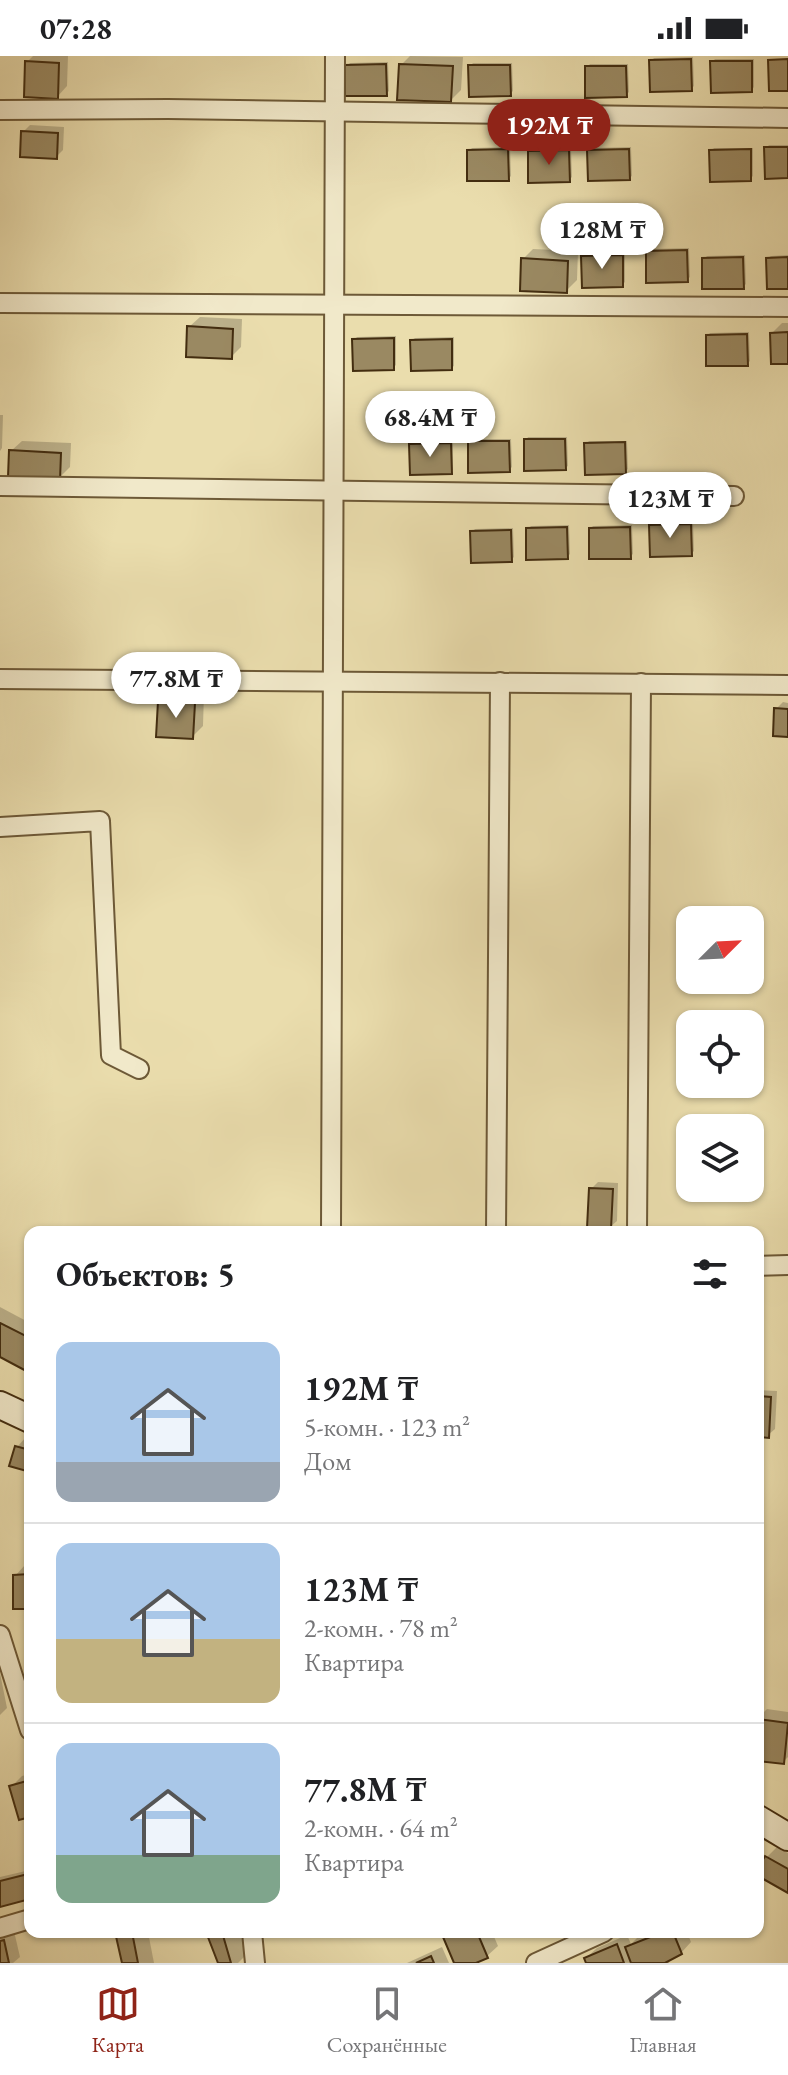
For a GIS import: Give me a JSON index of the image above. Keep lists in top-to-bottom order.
{
  "north": "top right",
  "page": {
    "status": "07:28",
    "price": [
      "192M ₸",
      "128M ₸",
      "68.4M ₸",
      "123M ₸",
      "77.8M ₸"
    ],
    "heading": "Объектов: 5",
    "list": [
      {
        "name": "192M ₸",
        "note": "5-комн. · 123 m² · Дом"
      },
      {
        "name": "123M ₸",
        "note": "2-комн. · 78 m² · Квартира"
      },
      {
        "name": "77.8M ₸",
        "note": "2-комн. · 64 m² · Квартира"
      }
    ],
    "tabs": ["Карта", "Сохранённые", "Главная"]
  }
}
